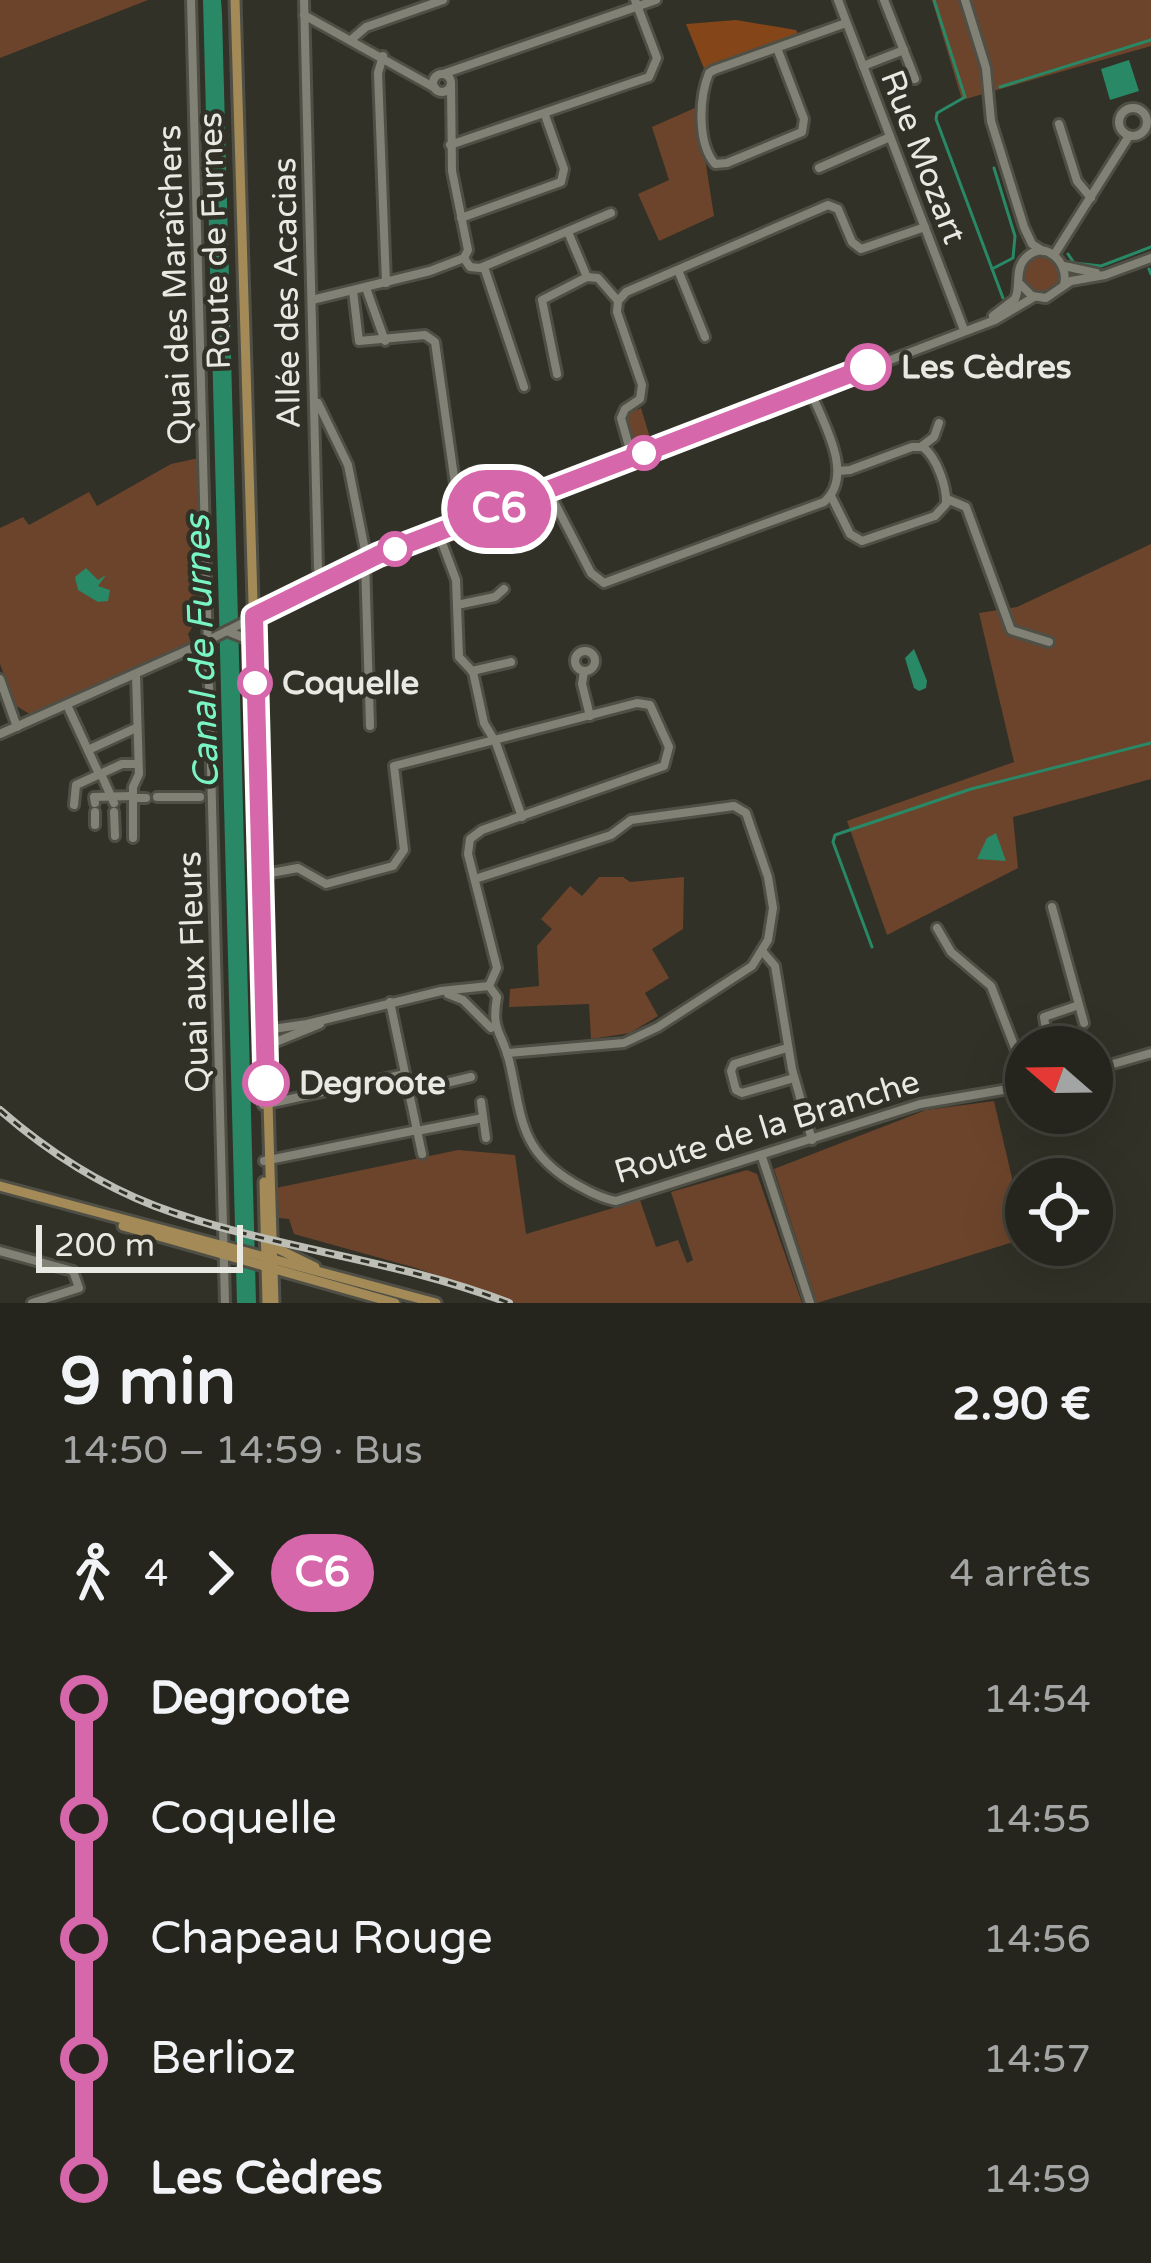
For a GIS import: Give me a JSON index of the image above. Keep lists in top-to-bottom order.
{
  "streets": {
    "main road": ["Route de Furnes"],
    "street": [
      "Rue Mozart",
      "Quai des Maraîchers",
      "Allée des Acacias",
      "Quai aux Fleurs",
      "Route de la Branche"
    ]
  },
  "crossings": [
    ["Quai des Maraîchers", "Quai aux Fleurs"]
  ],
  "water": ["Canal de Furnes"],
  "places": ["Les Cèdres", "Coquelle", "Degroote"],
  "lines": ["bus line C6"],
  "scale_bar": "200 m",
  "north": "left",
  "page": {
    "on_map": "C6",
    "scale": "200 m",
    "heading": ["9 min", "14:50 – 14:59 · Bus", "2.90 €"],
    "legs": ["4", "C6", "4 arrêts"],
    "list": [
      {
        "name": "Degroote",
        "value": "14:54"
      },
      {
        "name": "Coquelle",
        "value": "14:55"
      },
      {
        "name": "Chapeau Rouge",
        "value": "14:56"
      },
      {
        "name": "Berlioz",
        "value": "14:57"
      },
      {
        "name": "Les Cèdres",
        "value": "14:59"
      }
    ]
  }
}
